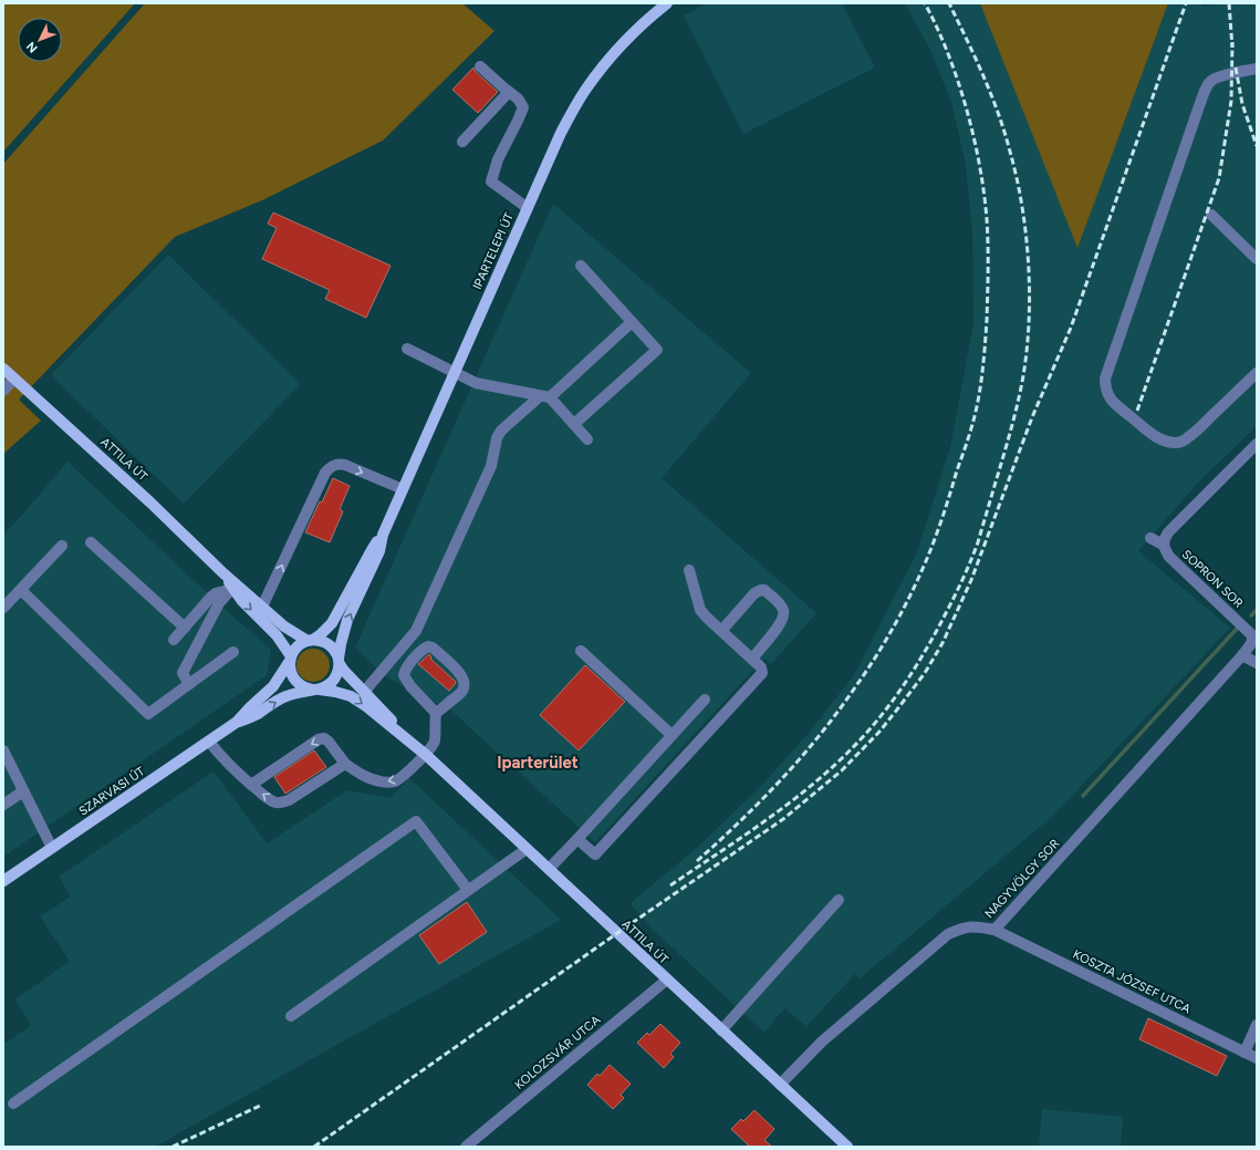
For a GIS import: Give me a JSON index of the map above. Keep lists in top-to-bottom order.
{
  "streets": {
    "main road": ["IPARTELEPI ÚT", "ATTILA ÚT", "SZARVASI ÚT"],
    "street": [
      "SOPRON SOR",
      "NAGYVÖLGY SOR",
      "KOSZTA JÓZSEF UTCA",
      "KOLOZSVÁR UTCA"
    ]
  },
  "crossings": [
    ["ATTILA ÚT", "NAGYVÖLGY SOR"],
    ["ATTILA ÚT", "KOLOZSVÁR UTCA"],
    ["SOPRON SOR", "NAGYVÖLGY SOR"],
    ["NAGYVÖLGY SOR", "KOSZTA JÓZSEF UTCA"]
  ],
  "districts": ["Iparterület"],
  "north": "bottom left"
}
